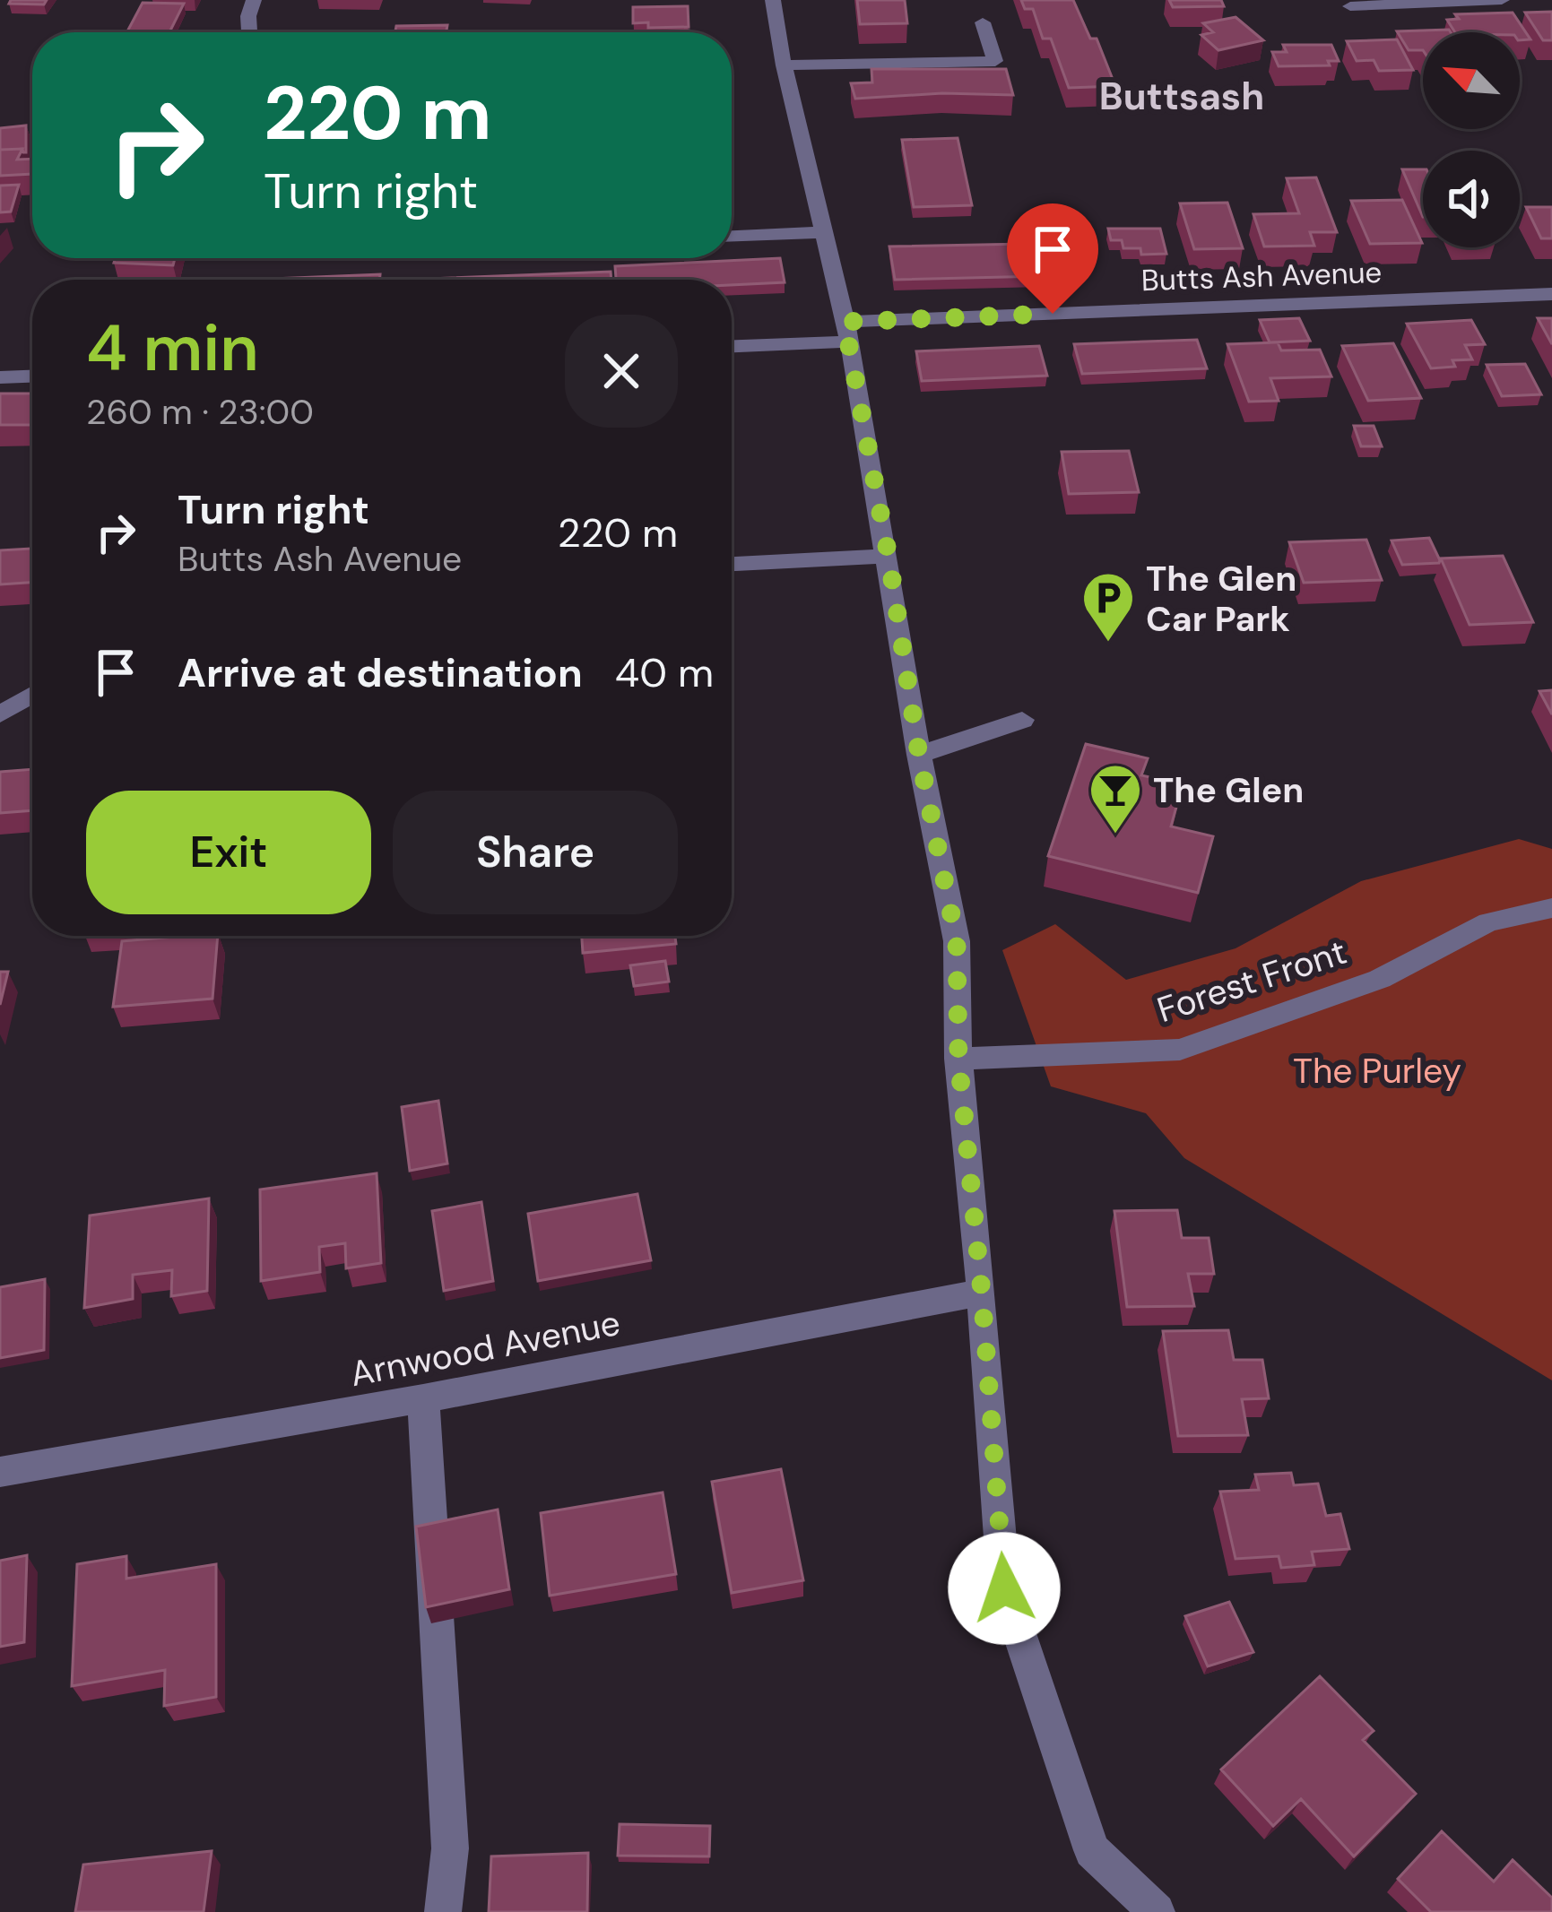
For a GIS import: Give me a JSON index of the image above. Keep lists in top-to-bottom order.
{
  "streets": {
    "street": ["Butts Ash Avenue", "Forest Front", "Arnwood Avenue"]
  },
  "districts": ["Buttsash"],
  "parks": ["The Purley"],
  "places": {
    "parking": ["The Glen Car Park"],
    "bar": ["The Glen"]
  },
  "north": "top left",
  "page": {
    "turn": ["220 m", "Turn right"],
    "heading": ["4 min", "260 m · 23:00"],
    "list": [
      {
        "name": "Turn right",
        "note": "Butts Ash Avenue",
        "value": "220 m"
      },
      {
        "name": "Arrive at destination",
        "value": "40 m"
      }
    ],
    "buttons": ["Exit", "Share"]
  }
}
